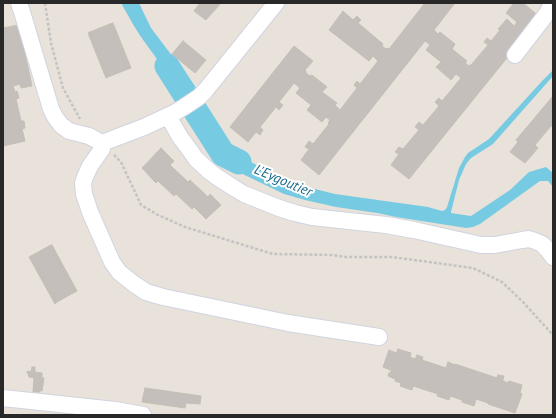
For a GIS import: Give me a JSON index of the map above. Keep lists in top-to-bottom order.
{
  "water": ["L'Eygoutier"]
}
